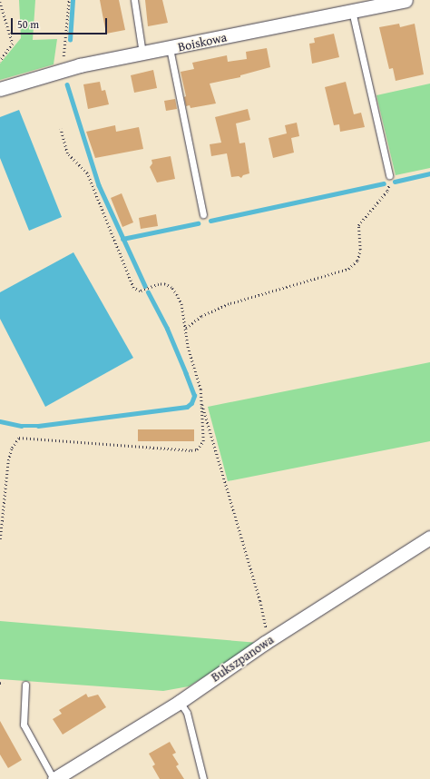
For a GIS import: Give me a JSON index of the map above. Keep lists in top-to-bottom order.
{
  "streets": {
    "street": ["Boiskowa", "Bukszpanowa"]
  },
  "scale_bar": "50 m"
}
